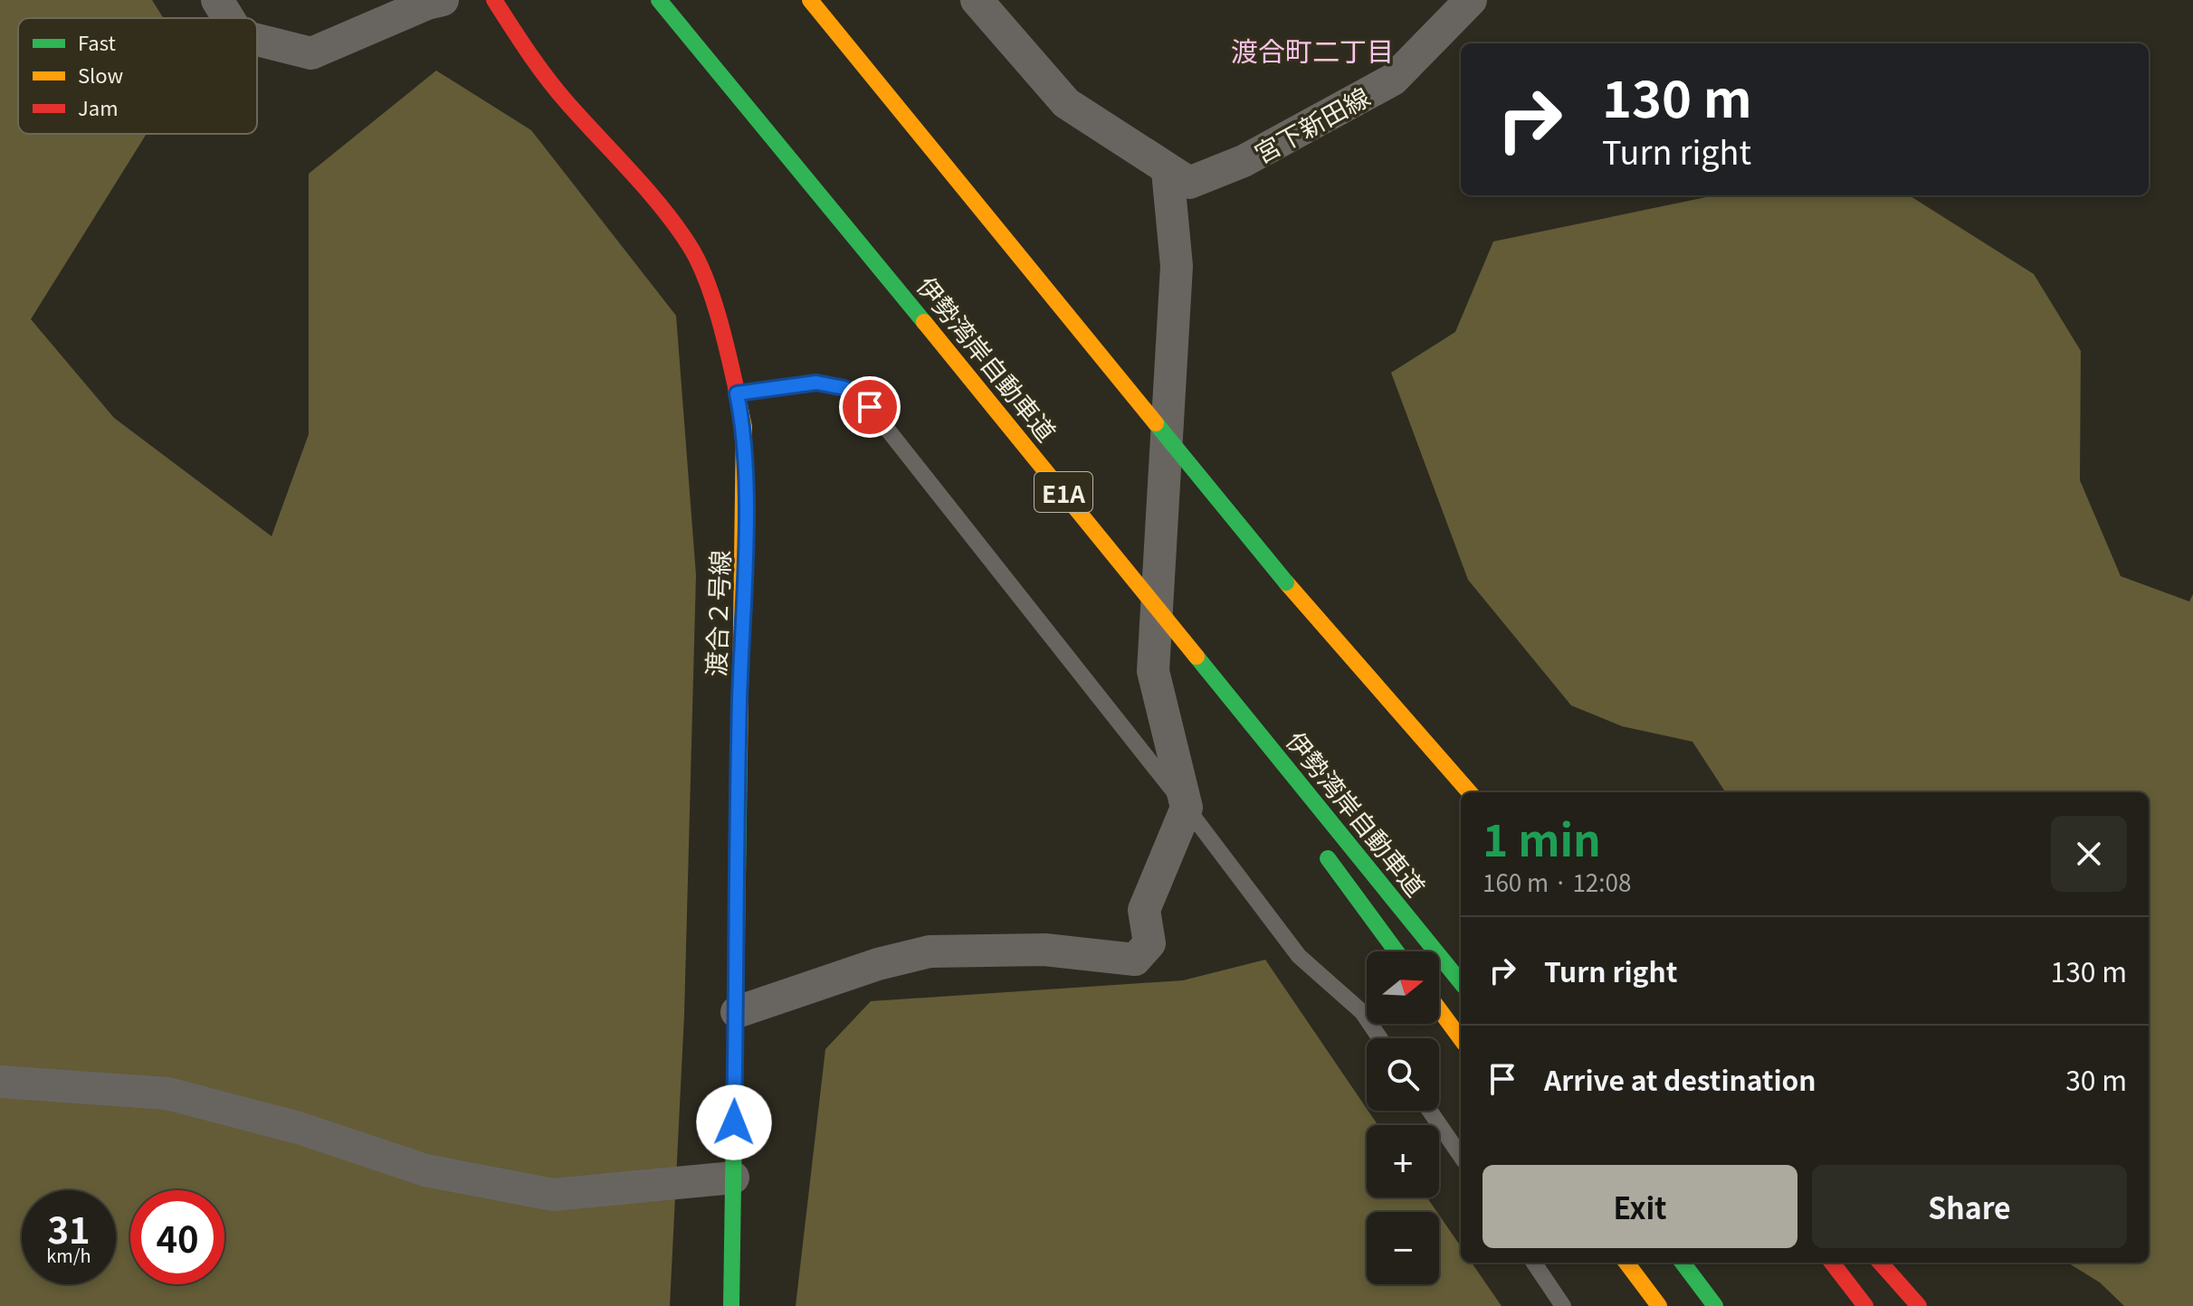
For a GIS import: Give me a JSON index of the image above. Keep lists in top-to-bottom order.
{
  "streets": {
    "main road": ["伊勢湾岸自動車道", "E1A", "渡合２号線"],
    "street": ["宮下新田線"]
  },
  "districts": ["渡合町二丁目"],
  "legend": ["Fast", "Slow", "Jam"],
  "north": "right",
  "page": {
    "turn": ["130 m", "Turn right"],
    "heading": ["1 min", "160 m · 12:08"],
    "list": [
      {
        "name": "Turn right",
        "value": "130 m"
      },
      {
        "name": "Arrive at destination",
        "value": "30 m"
      }
    ],
    "map_buttons": ["+", "−"],
    "buttons": ["Exit", "Share"],
    "speed": "31 km/h",
    "limit": "40"
  }
}
